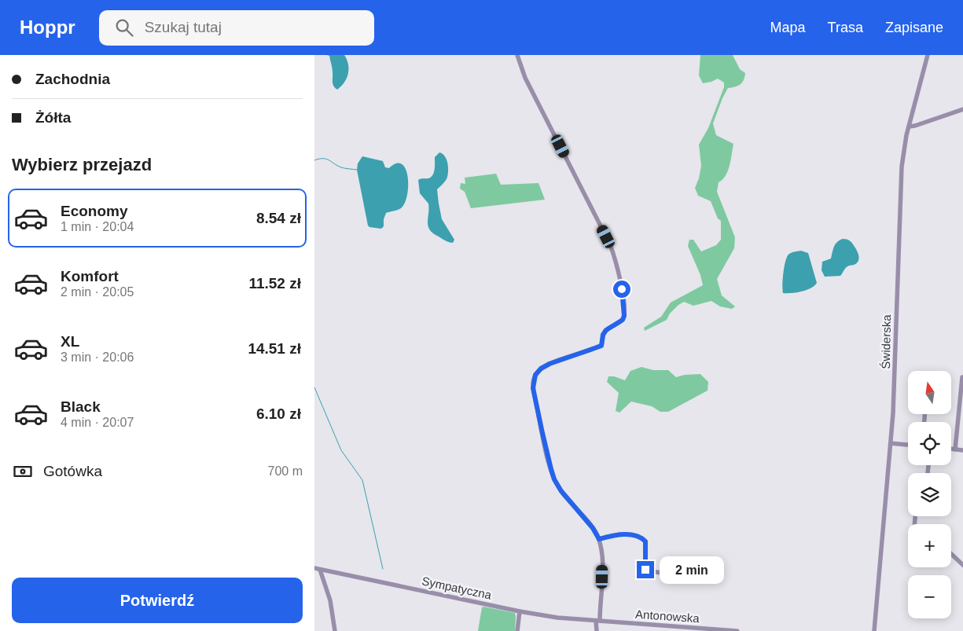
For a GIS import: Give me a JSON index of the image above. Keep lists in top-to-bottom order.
{
  "streets": {
    "street": ["Świderska", "Sympatyczna", "Antonowska"]
  },
  "crossings": [
    ["Sympatyczna", "Antonowska"]
  ],
  "north": "top",
  "page": {
    "header": "Hoppr",
    "search": "Szukaj tutaj",
    "nav": ["Mapa", "Trasa", "Zapisane"],
    "banner": ["Zachodnia", "Żółta"],
    "heading": "Wybierz przejazd",
    "list": [
      {
        "name": "Economy",
        "note": "1 min · 20:04",
        "value": "8.54 zł"
      },
      {
        "name": "Komfort",
        "note": "2 min · 20:05",
        "value": "11.52 zł"
      },
      {
        "name": "XL",
        "note": "3 min · 20:06",
        "value": "14.51 zł"
      },
      {
        "name": "Black",
        "note": "4 min · 20:07",
        "value": "6.10 zł"
      }
    ],
    "map_buttons": ["+", "−"],
    "pay": ["Gotówka", "700 m"],
    "bubble": "2 min",
    "buttons": "Potwierdź"
  }
}
